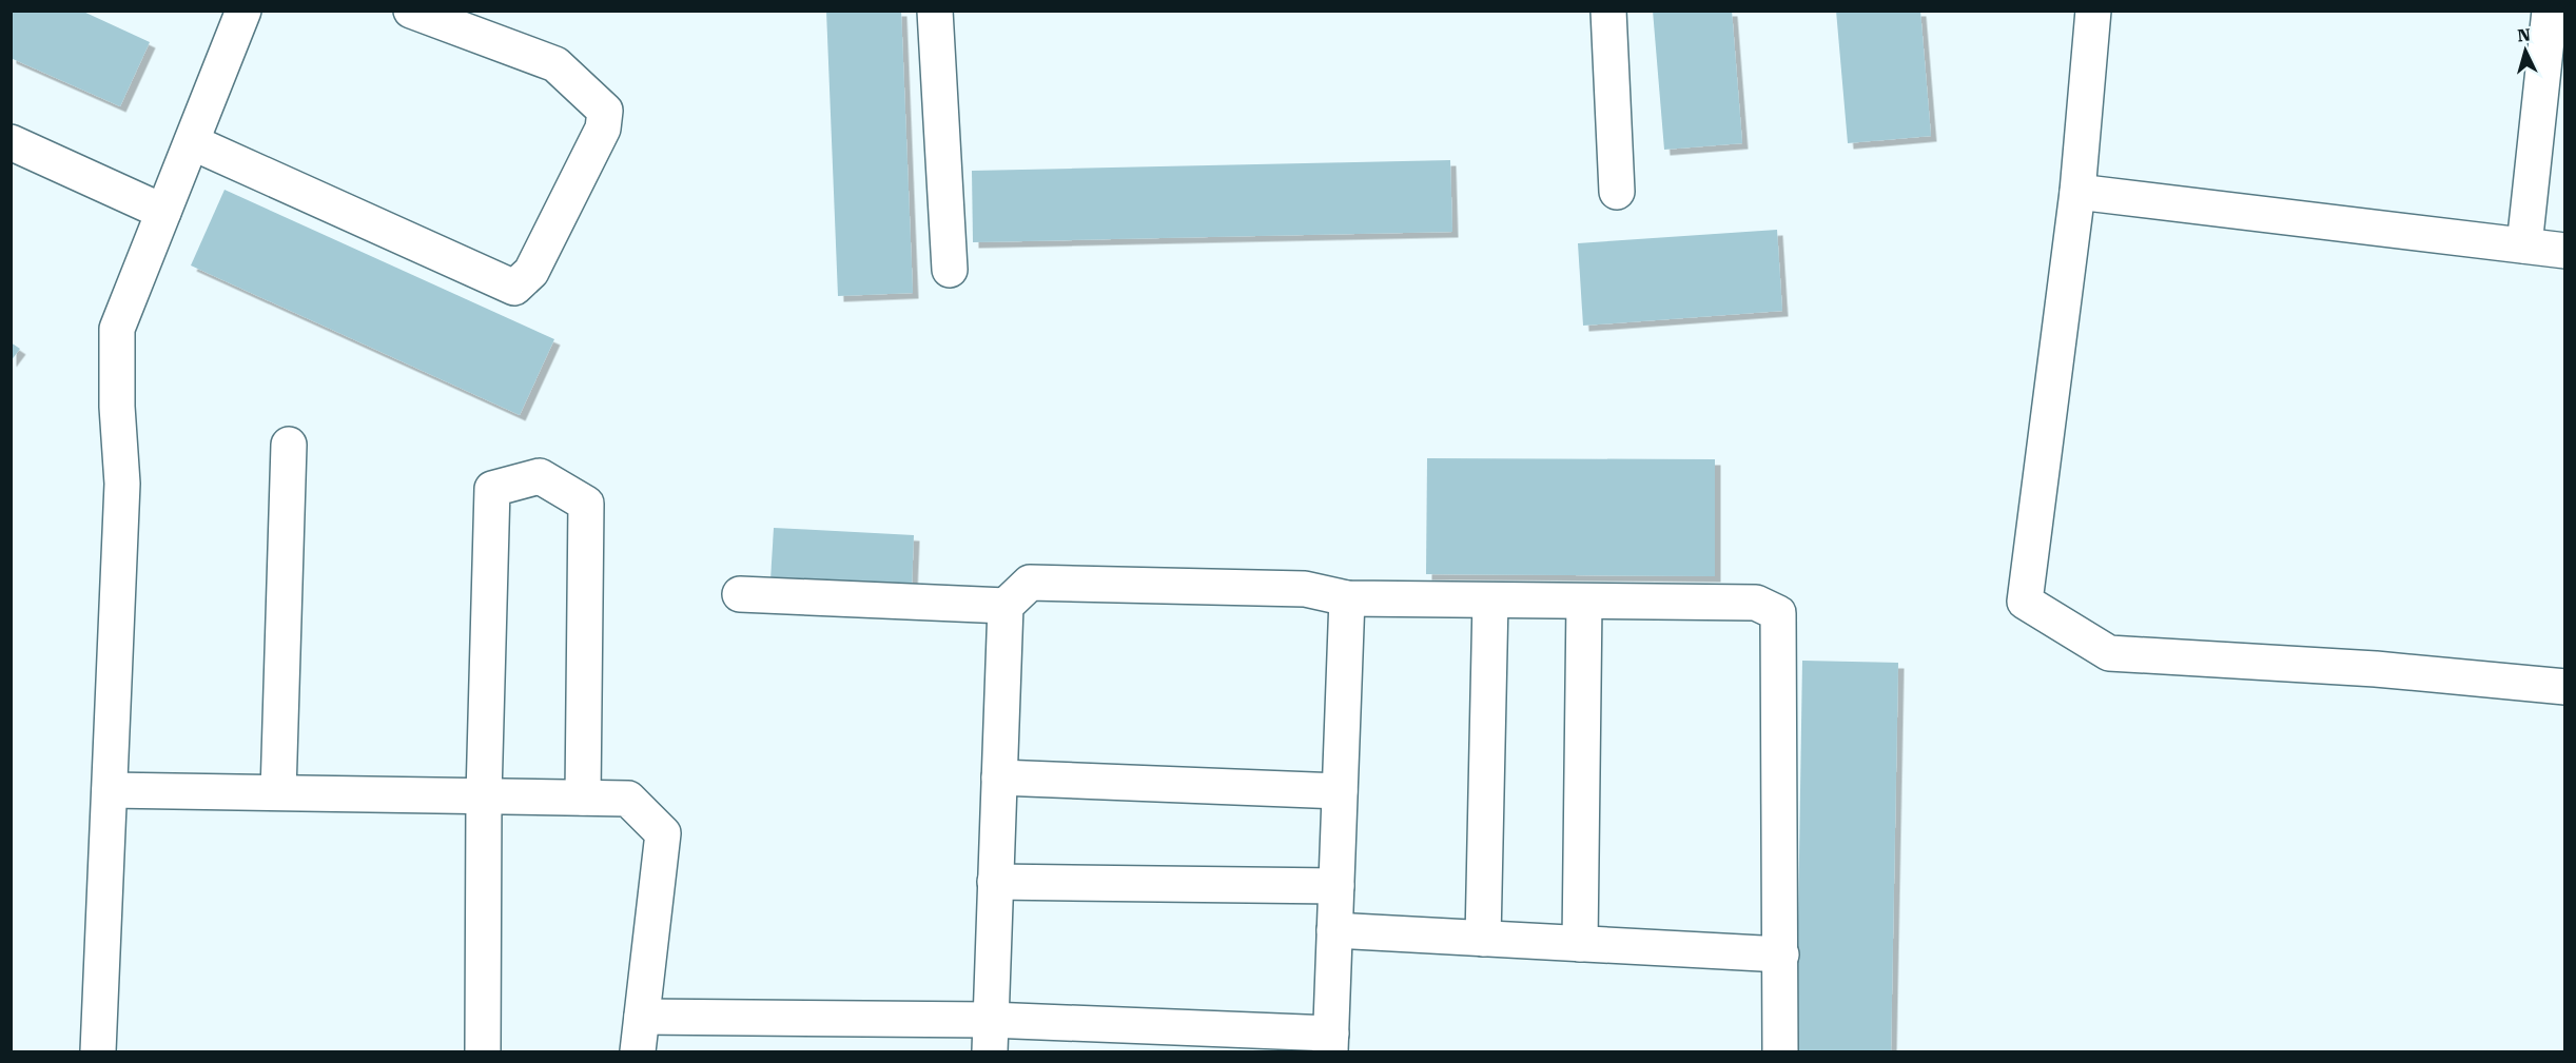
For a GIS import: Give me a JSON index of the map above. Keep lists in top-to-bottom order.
{
  "north": "top"
}
